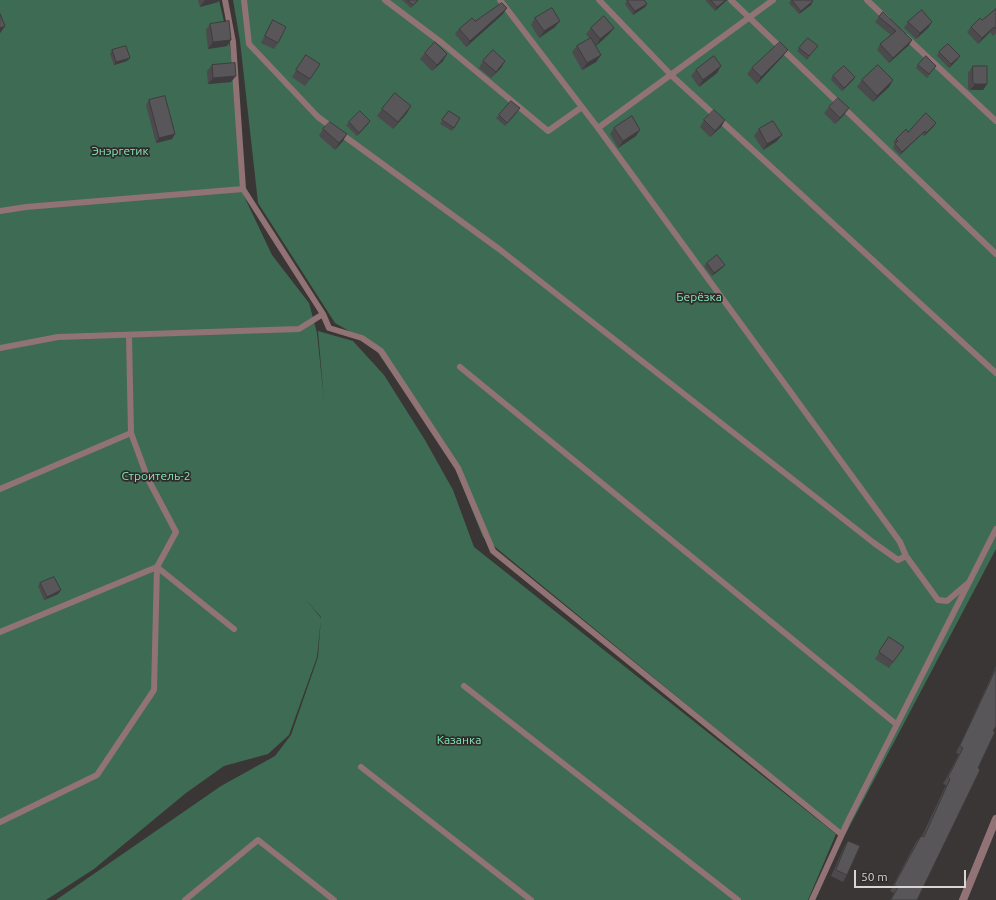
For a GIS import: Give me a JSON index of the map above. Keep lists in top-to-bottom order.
{
  "parks": [
    "Энэргетик",
    "Берёзка",
    "Строитель-2",
    "Казанка"
  ],
  "scale_bar": "50 m"
}
